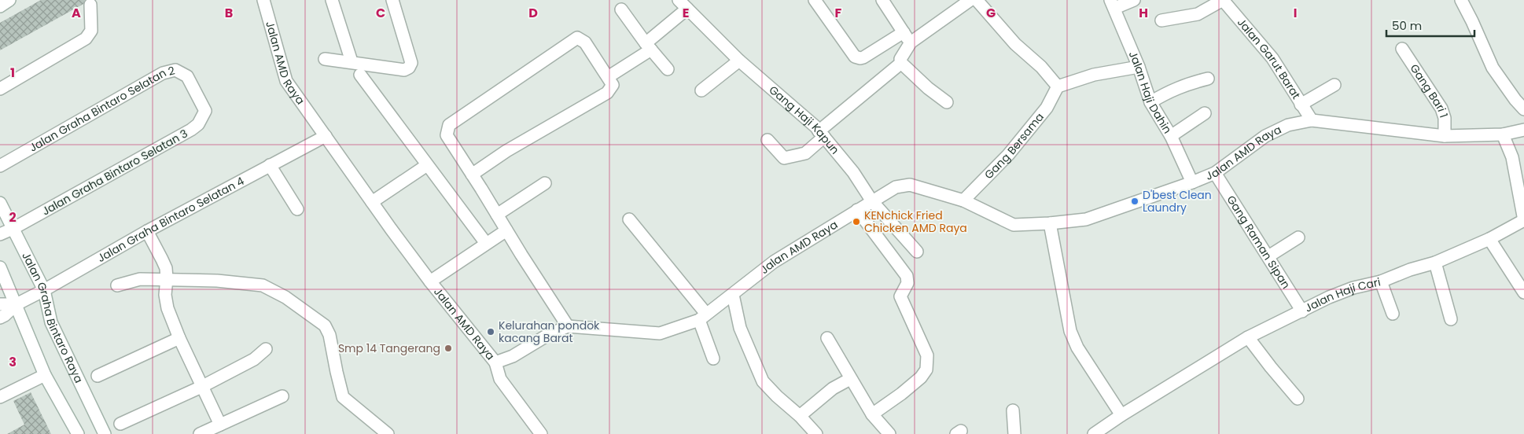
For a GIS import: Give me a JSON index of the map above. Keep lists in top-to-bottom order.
{
  "streets": {
    "street": [
      "Jalan Garut Barat",
      "Jalan AMD Raya",
      "Jalan Haji Dahin",
      "Gang Bari 1",
      "Jalan Graha Bintaro Selatan 2",
      "Gang Haji Kapun",
      "Gang Bersama",
      "Jalan Graha Bintaro Selatan 3",
      "Jalan Graha Bintaro Selatan 4",
      "Gang Raman Sipan",
      "Jalan Haji Cari",
      "Jalan Graha Bintaro Raya"
    ]
  },
  "crossings": [
    ["Jalan Garut Barat", "Jalan AMD Raya"],
    ["Jalan AMD Raya", "Jalan Haji Dahin"],
    ["Jalan AMD Raya", "Gang Bari 1"],
    ["Jalan AMD Raya", "Gang Haji Kapun"],
    ["Jalan AMD Raya", "Gang Bersama"],
    ["Jalan AMD Raya", "Jalan Graha Bintaro Selatan 4"],
    ["Jalan AMD Raya", "Gang Raman Sipan"],
    ["Jalan AMD Raya", "Jalan Haji Cari"],
    ["Jalan Graha Bintaro Selatan 2", "Jalan Graha Bintaro Selatan 3"],
    ["Jalan Graha Bintaro Selatan 3", "Jalan Graha Bintaro Raya"],
    ["Jalan Graha Bintaro Selatan 4", "Jalan Graha Bintaro Raya"],
    ["Gang Raman Sipan", "Jalan Haji Cari"]
  ],
  "places": [
    "D'best Clean Laundry",
    "KENchick Fried Chicken AMD Raya",
    "Kelurahan pondok kacang Barat",
    "Smp 14 Tangerang"
  ],
  "scale_bar": "50 m",
  "grid": {
    "columns": [
      "A",
      "B",
      "C",
      "D",
      "E",
      "F",
      "G",
      "H",
      "I"
    ],
    "rows": ["1", "2", "3"]
  }
}
